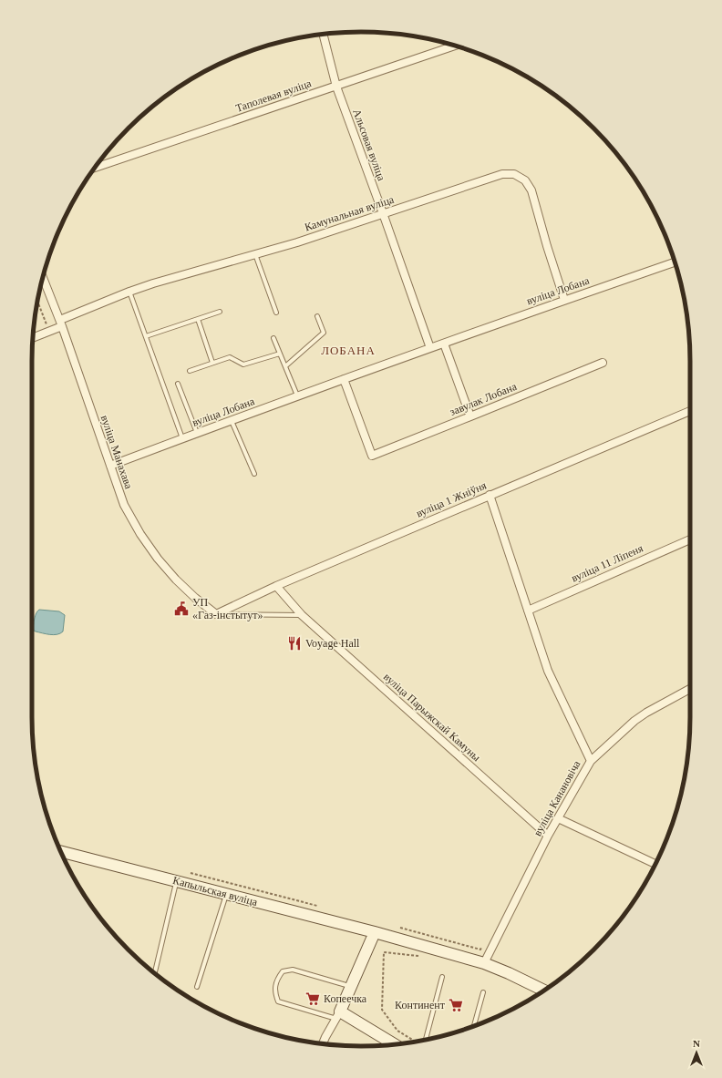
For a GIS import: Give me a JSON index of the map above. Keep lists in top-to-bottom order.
{
  "streets": {
    "main road": ["Капыльская вуліца"],
    "street": [
      "Таполевая вуліца",
      "Альсовая вуліца",
      "Камунальная вуліца",
      "вуліца Лобана",
      "завулак Лобана",
      "вуліца Манахава",
      "вуліца 1 Жніўня",
      "вуліца 11 Ліпеня",
      "вуліца Парыжскай Камуны",
      "вуліца Канановіча"
    ]
  },
  "crossings": [
    ["Таполевая вуліца", "Альсовая вуліца"],
    ["Альсовая вуліца", "Камунальная вуліца"],
    ["Альсовая вуліца", "вуліца Лобана"],
    ["Камунальная вуліца", "вуліца Лобана"],
    ["Камунальная вуліца", "вуліца Манахава"],
    ["вуліца Лобана", "завулак Лобана"],
    ["вуліца Лобана", "вуліца Манахава"],
    ["вуліца Манахава", "вуліца 1 Жніўня"],
    ["вуліца 1 Жніўня", "вуліца Парыжскай Камуны"],
    ["вуліца Парыжскай Камуны", "вуліца Канановіча"],
    ["вуліца Канановіча", "Капыльская вуліца"]
  ],
  "districts": ["ЛОБАНА"],
  "places": {
    "public building": ["УП «Газ-інстытут»"],
    "restaurant": ["Voyage Hall"],
    "supermarket": ["Копеечка", "Континент"]
  },
  "north": "top"
}
